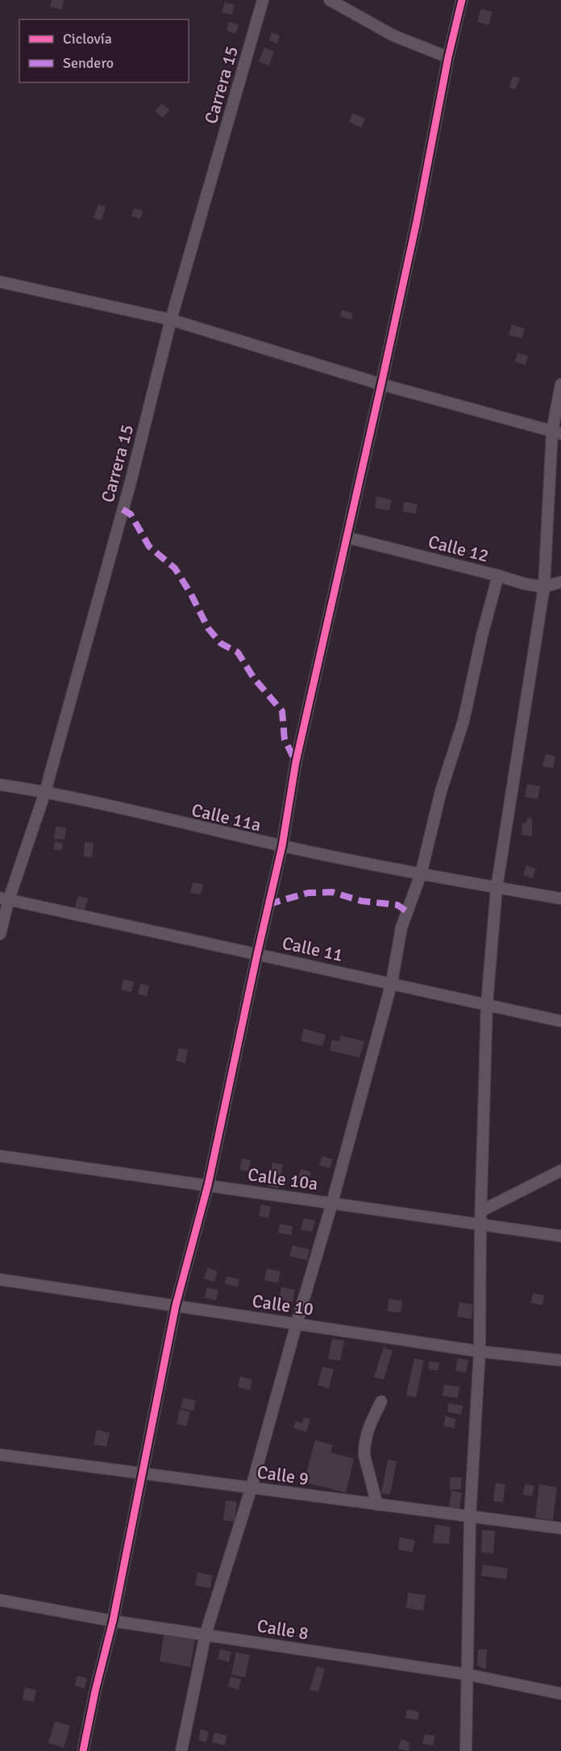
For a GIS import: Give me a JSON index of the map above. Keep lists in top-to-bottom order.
{
  "streets": {
    "street": [
      "Carrera 15",
      "Calle 12",
      "Calle 11a",
      "Calle 11",
      "Calle 10a",
      "Calle 10",
      "Calle 9",
      "Calle 8"
    ]
  },
  "crossings": [
    ["Carrera 15", "Calle 11a"],
    ["Carrera 15", "Calle 11"]
  ],
  "legend": ["Ciclovía", "Sendero"]
}
